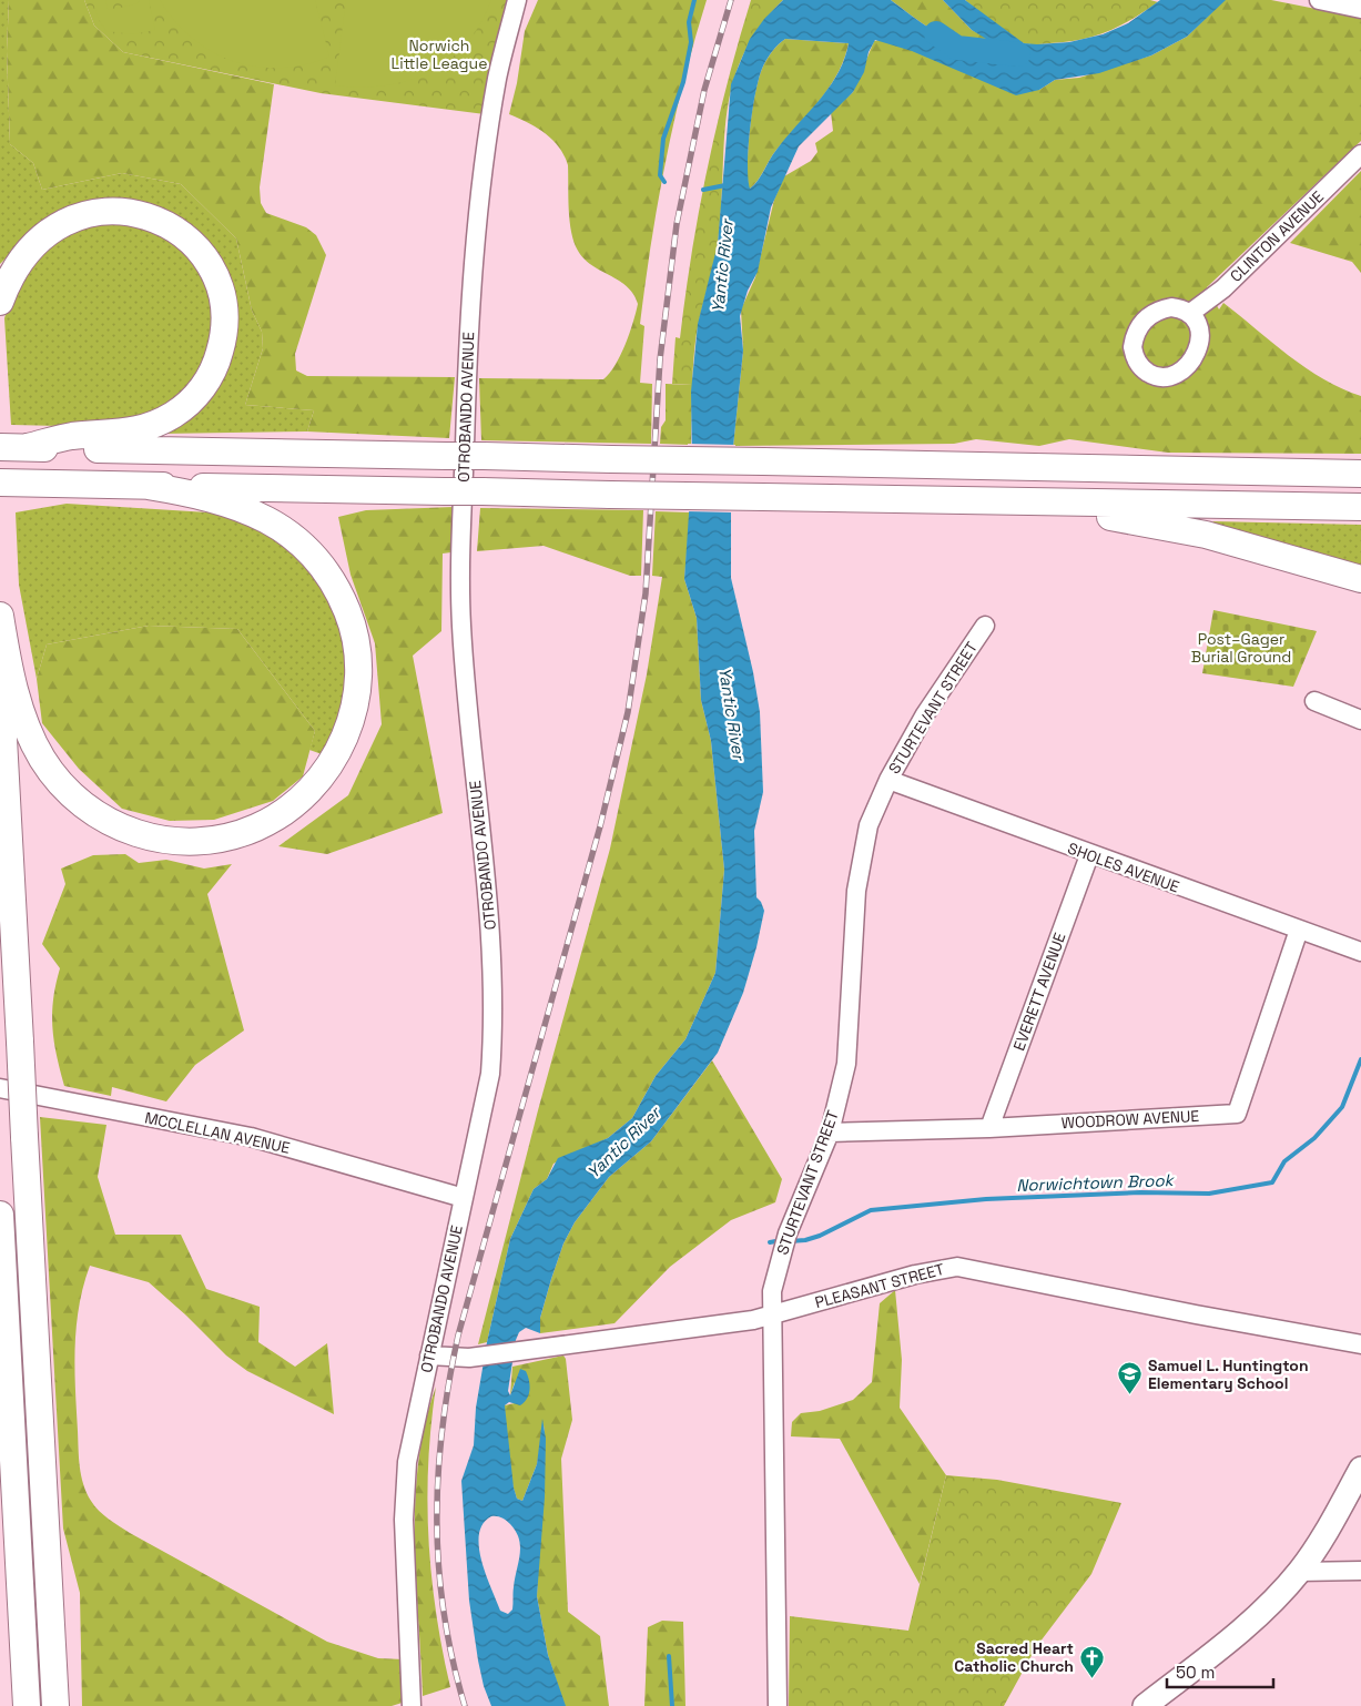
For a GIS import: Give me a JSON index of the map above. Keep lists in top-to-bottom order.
{
  "streets": {
    "street": [
      "CLINTON AVENUE",
      "OTROBANDO AVENUE",
      "STURTEVANT STREET",
      "SHOLES AVENUE",
      "EVERETT AVENUE",
      "WOODROW AVENUE",
      "MCCLELLAN AVENUE",
      "PLEASANT STREET"
    ]
  },
  "crossings": [
    ["OTROBANDO AVENUE", "MCCLELLAN AVENUE"],
    ["OTROBANDO AVENUE", "PLEASANT STREET"],
    ["STURTEVANT STREET", "SHOLES AVENUE"],
    ["STURTEVANT STREET", "WOODROW AVENUE"],
    ["STURTEVANT STREET", "PLEASANT STREET"],
    ["SHOLES AVENUE", "EVERETT AVENUE"],
    ["SHOLES AVENUE", "WOODROW AVENUE"],
    ["EVERETT AVENUE", "WOODROW AVENUE"]
  ],
  "water": ["Yantic River", "Norwichtown Brook"],
  "parks": ["Norwich Little League", "Post–Gager Burial Ground"],
  "places": {
    "school or university": ["Samuel L. Huntington Elementary School"],
    "church": ["Sacred Heart Catholic Church"]
  },
  "scale_bar": "50 m"
}
